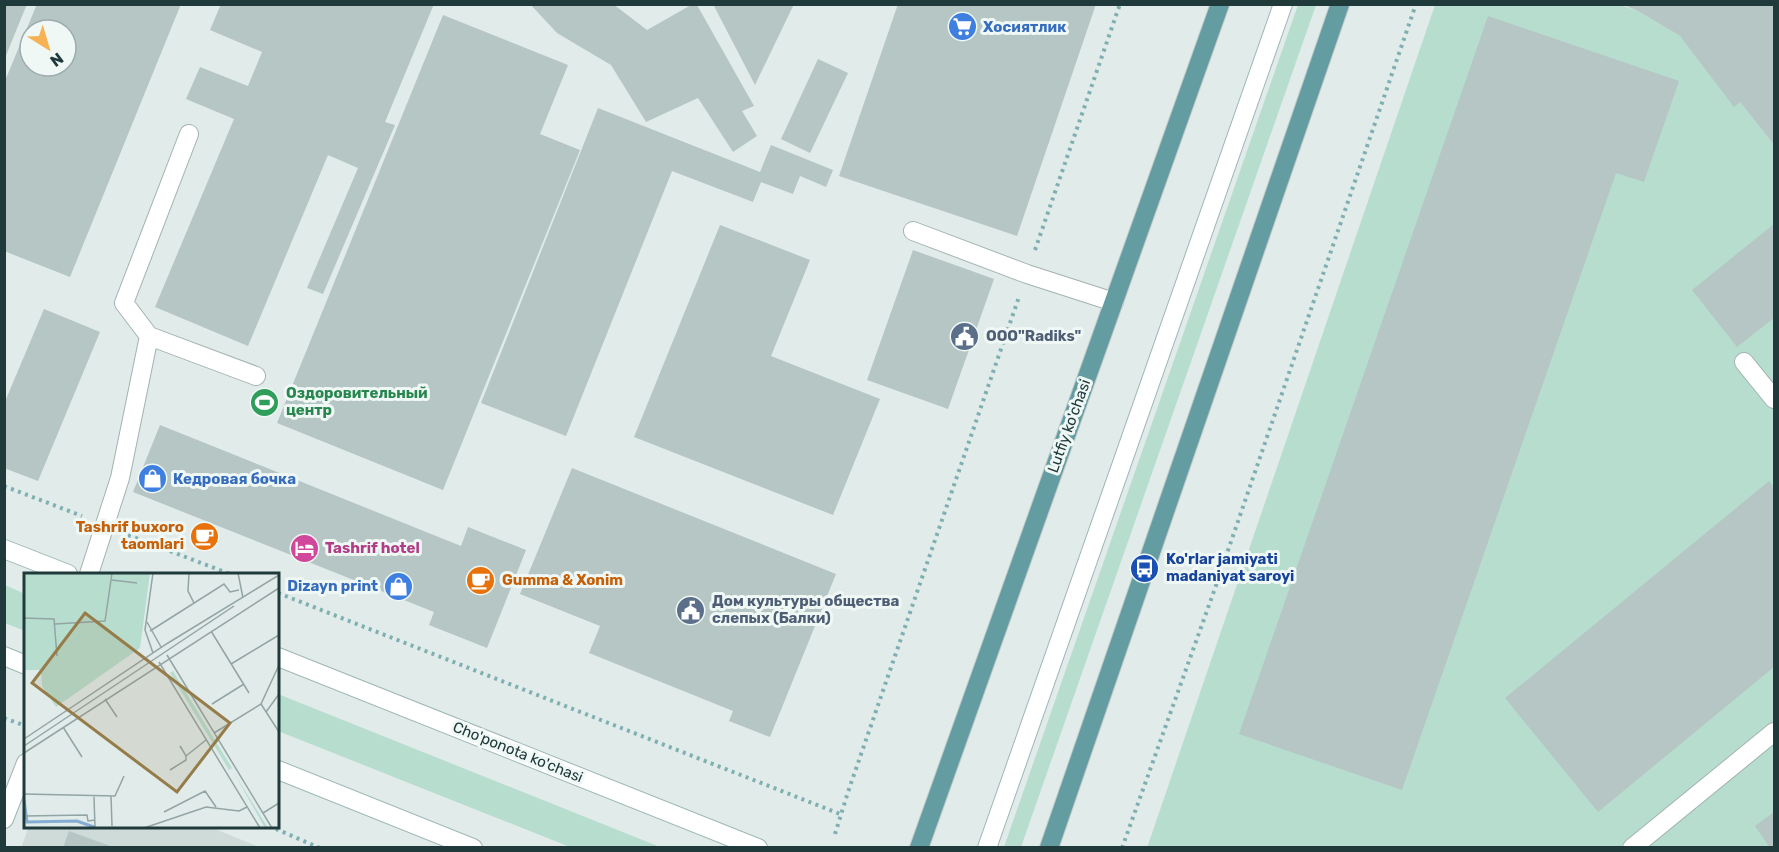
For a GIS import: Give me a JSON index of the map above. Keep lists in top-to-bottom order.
{
  "streets": {
    "main road": ["Lutfiy ko'chasi", "Cho'ponota ko'chasi"]
  },
  "places": {
    "supermarket": ["Хосиятлик"],
    "public building": ["OOO\"Radiks\"", "Дом культуры общества слепых (Балки)"],
    "sports": ["Оздоровительный центр"],
    "shop": ["Кедровая бочка", "Dizayn print"],
    "cafe": ["Tashrif buxoro taomlari", "Gumma & Xonim"],
    "hotel": ["Tashrif hotel"],
    "bus stop": ["Ko'rlar jamiyati madaniyat saroyi"]
  },
  "north": "bottom right"
}
